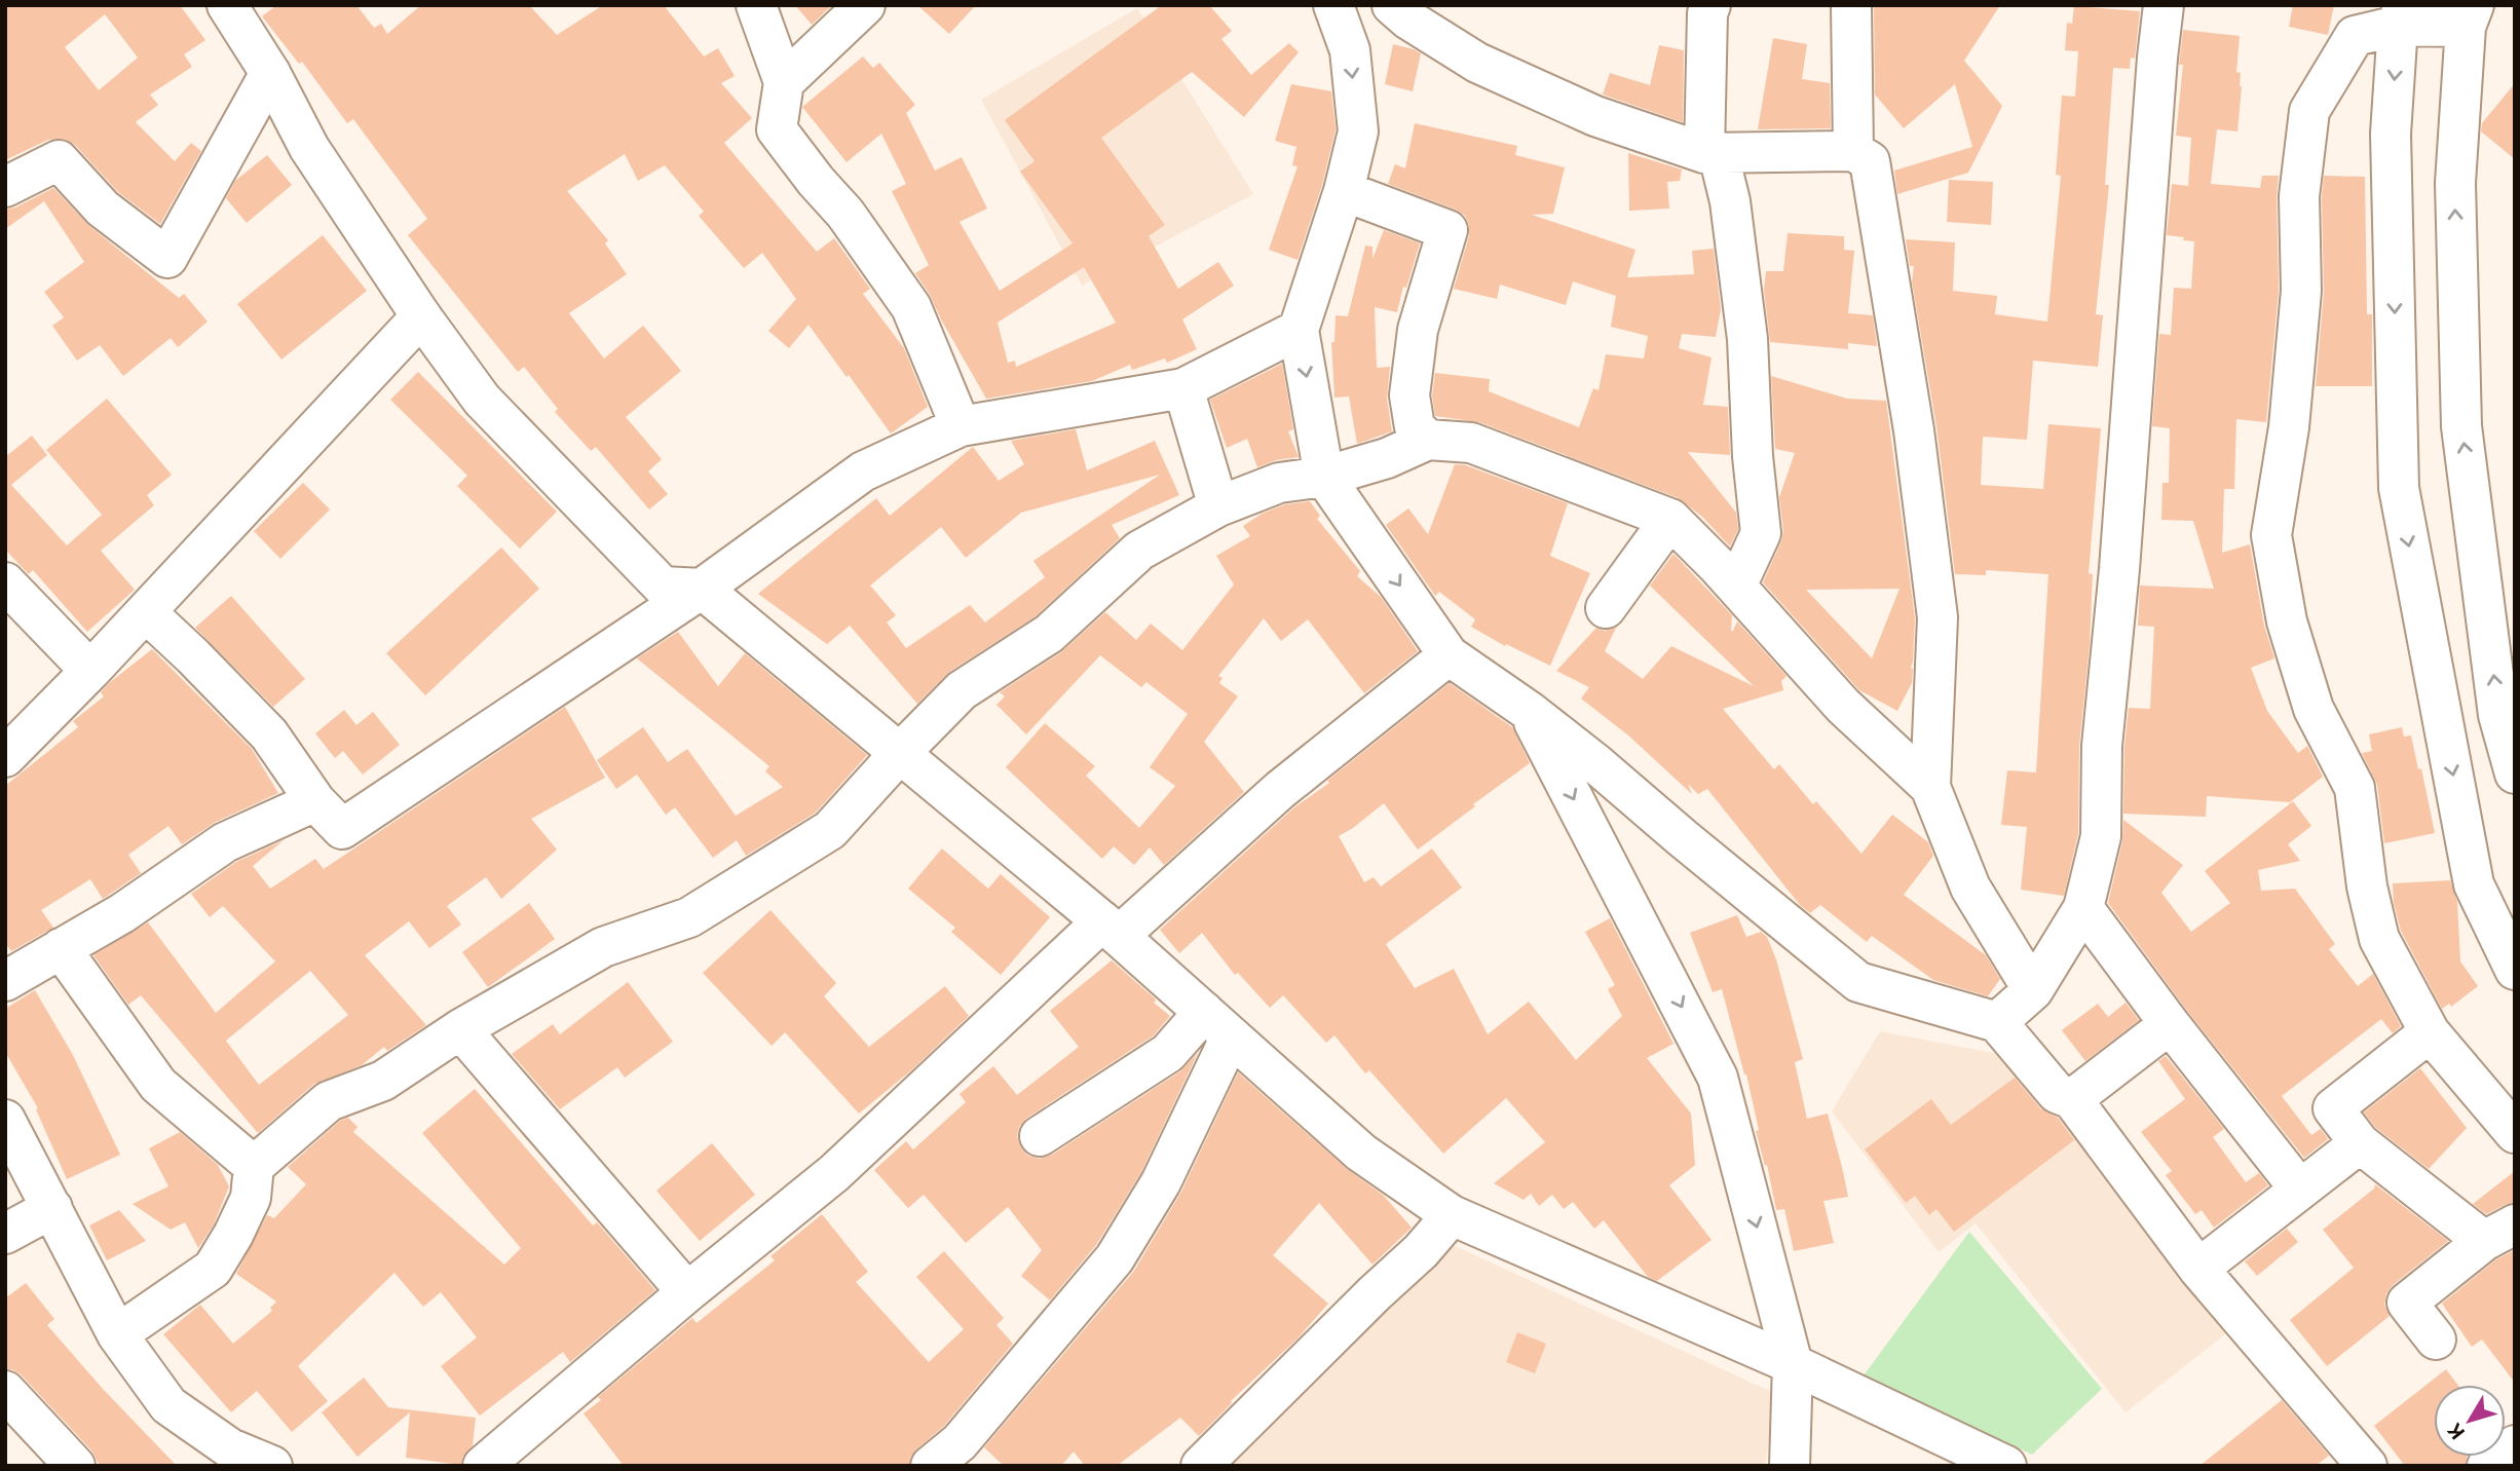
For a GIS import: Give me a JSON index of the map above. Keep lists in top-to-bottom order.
{
  "north": "bottom left"
}
